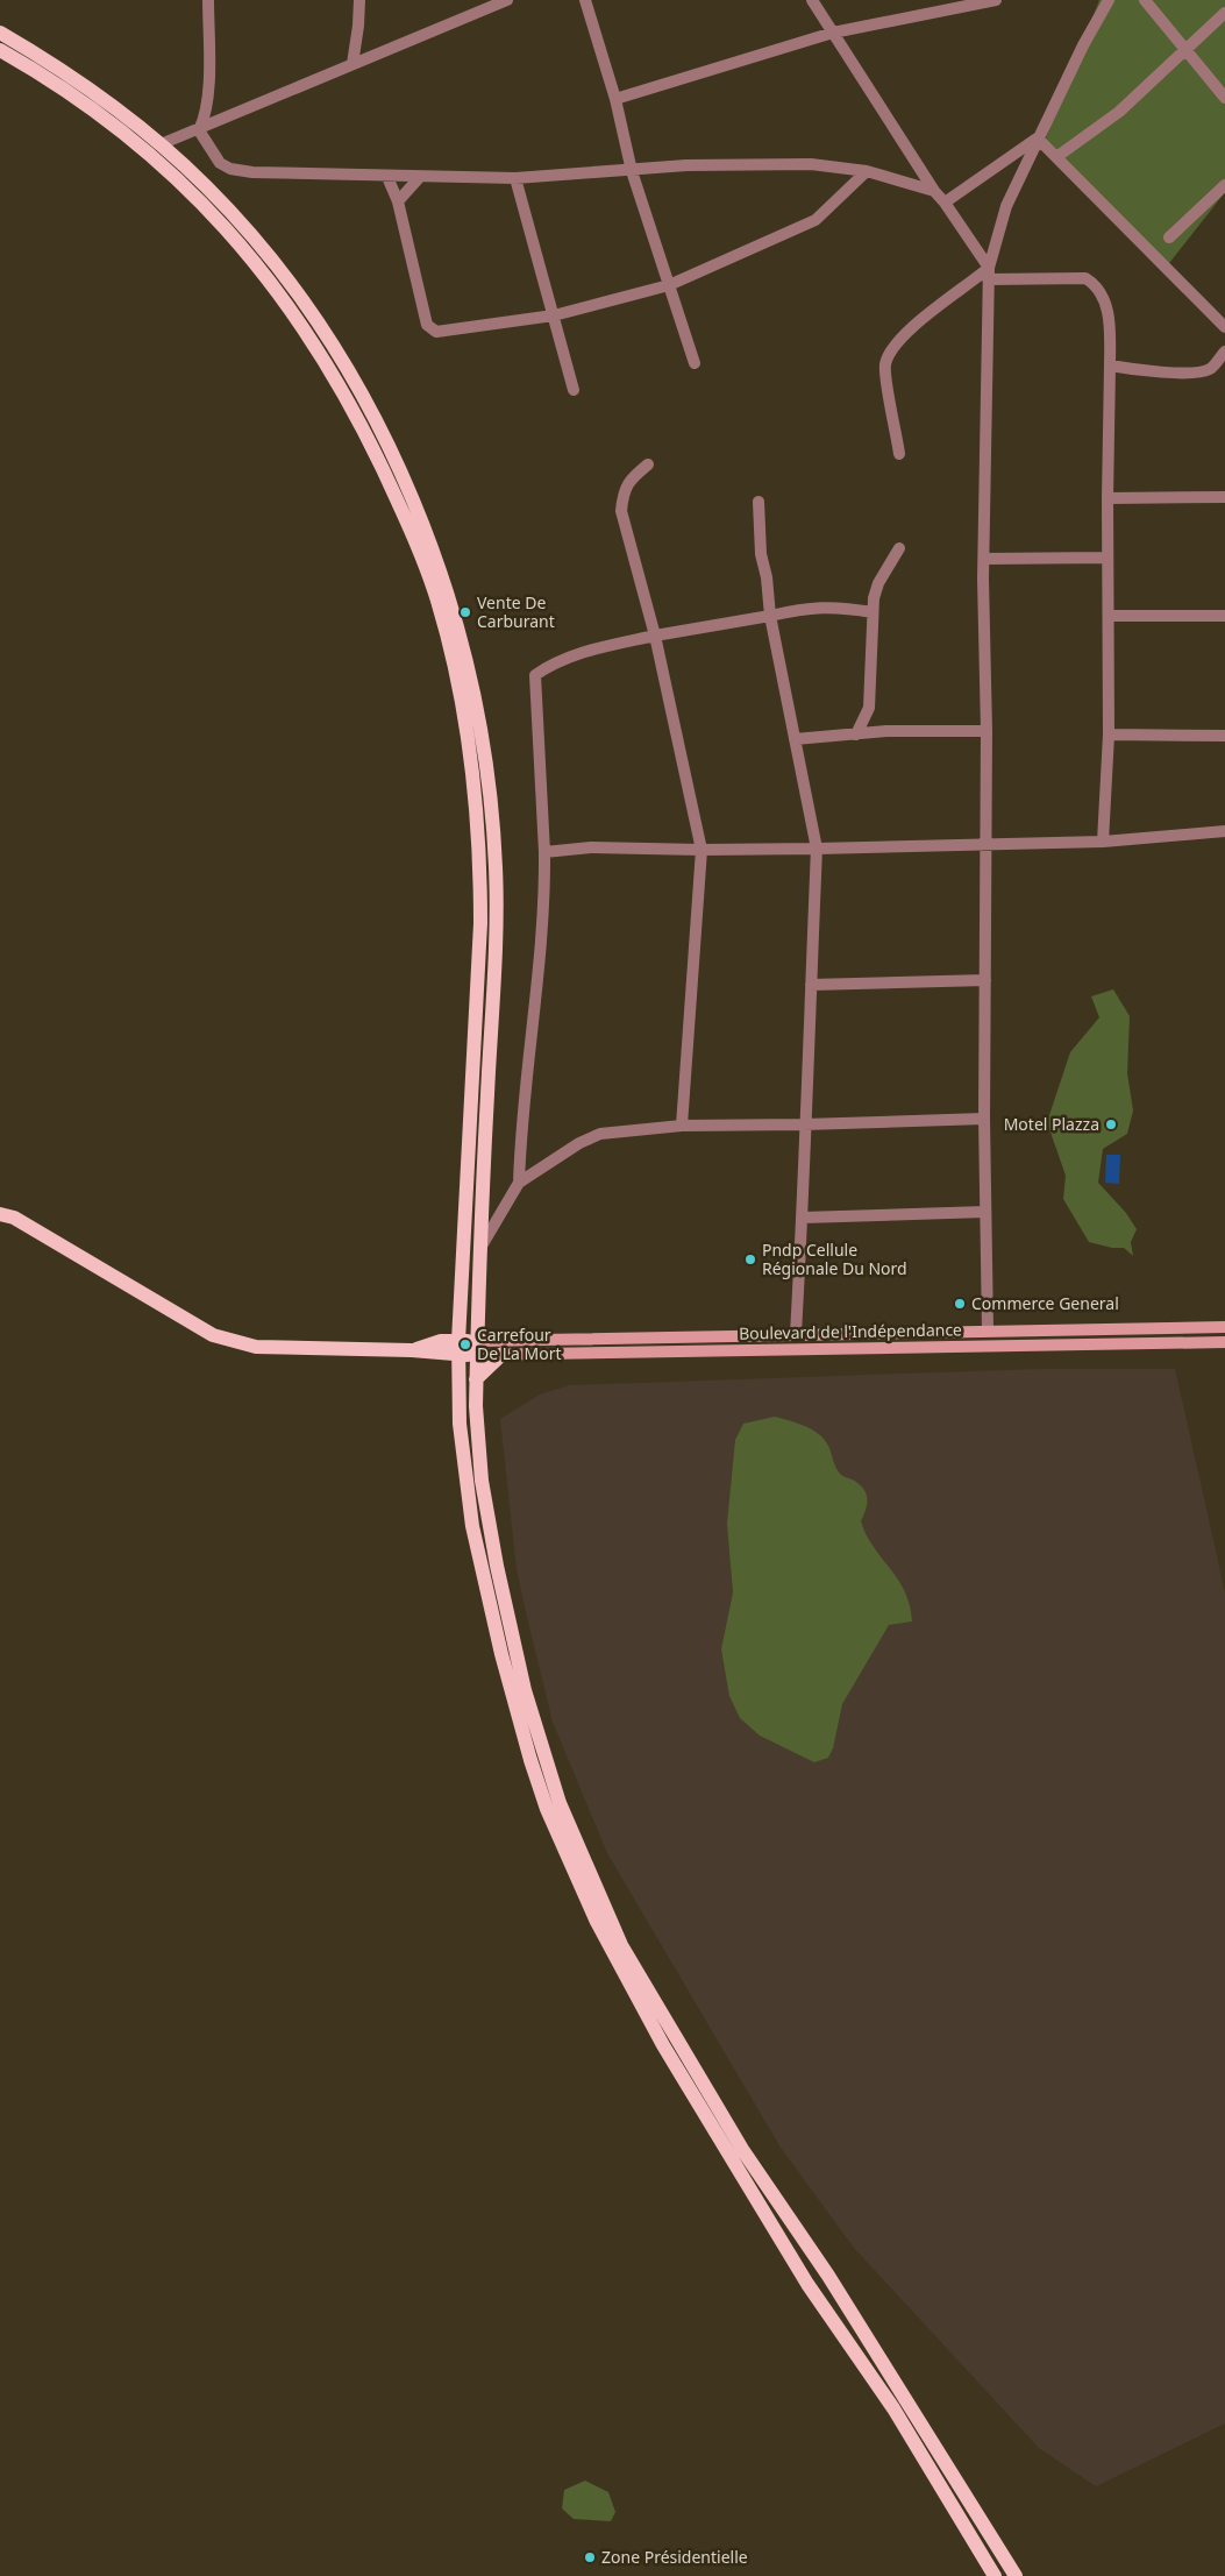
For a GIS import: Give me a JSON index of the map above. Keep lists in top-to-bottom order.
{
  "streets": {
    "main road": ["Boulevard de l'Indépendance"]
  },
  "places": [
    "Vente De Carburant",
    "Motel Plazza",
    "Pndp Cellule Régionale Du Nord",
    "Commerce General",
    "Carrefour De La Mort",
    "Zone Présidentielle"
  ]
}
